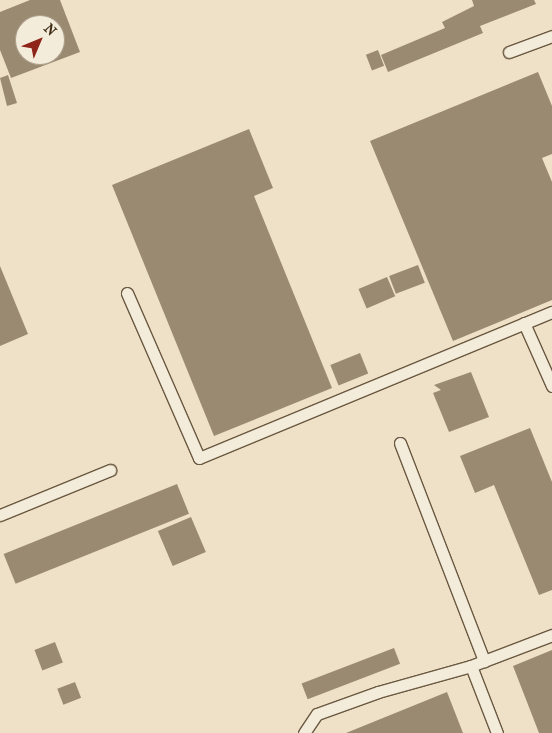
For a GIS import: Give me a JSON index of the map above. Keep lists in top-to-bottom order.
{
  "north": "top right"
}
